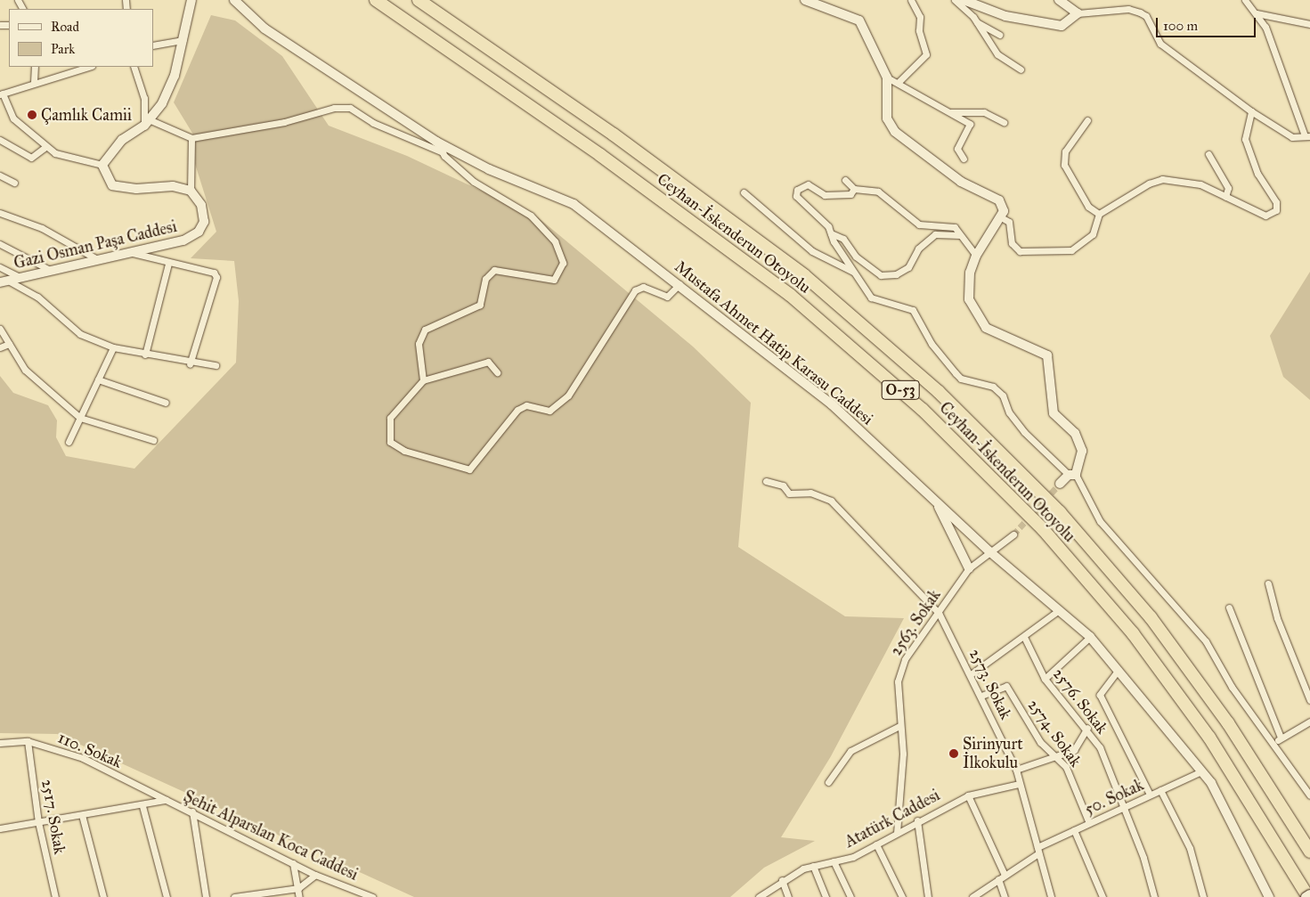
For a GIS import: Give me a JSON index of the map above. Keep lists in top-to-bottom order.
{
  "streets": {
    "highway": ["Ceyhan-İskenderun Otoyolu", "O-53"],
    "street": [
      "Gazi Osman Paşa Caddesi",
      "Mustafa Ahmet Hatip Karasu Caddesi",
      "2563. Sokak",
      "2573. Sokak",
      "2576. Sokak",
      "2574. Sokak",
      "110. Sokak",
      "50. Sokak",
      "2517. Sokak",
      "Atatürk Caddesi",
      "Şehit Alparslan Koca Caddesi"
    ]
  },
  "crossings": [
    ["Mustafa Ahmet Hatip Karasu Caddesi", "2563. Sokak"],
    ["Mustafa Ahmet Hatip Karasu Caddesi", "50. Sokak"],
    ["2563. Sokak", "2573. Sokak"],
    ["2563. Sokak", "Atatürk Caddesi"],
    ["2573. Sokak", "2574. Sokak"],
    ["2573. Sokak", "50. Sokak"],
    ["2573. Sokak", "Atatürk Caddesi"],
    ["2576. Sokak", "50. Sokak"],
    ["2574. Sokak", "50. Sokak"],
    ["110. Sokak", "2517. Sokak"],
    ["110. Sokak", "Şehit Alparslan Koca Caddesi"],
    ["2517. Sokak", "Şehit Alparslan Koca Caddesi"]
  ],
  "places": ["Çamlık Camii", "Şirinyurt İlkokulu"],
  "legend": ["Road", "Park"],
  "scale_bar": "100 m"
}
